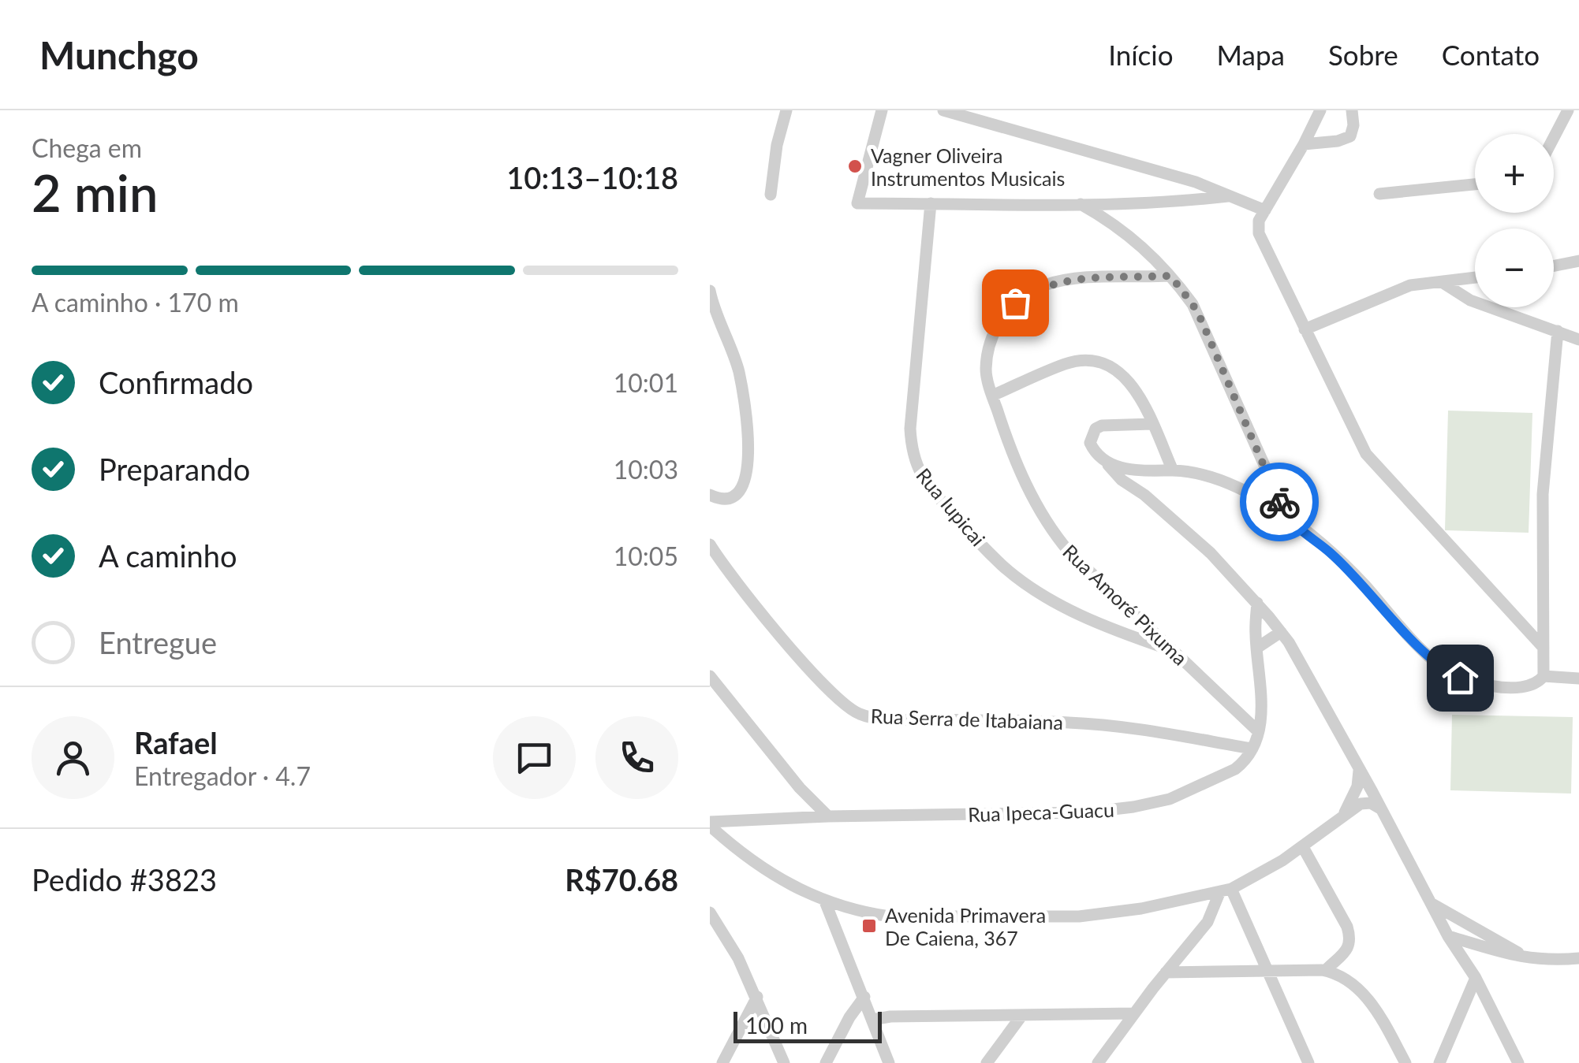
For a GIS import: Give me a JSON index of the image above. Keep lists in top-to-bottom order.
{
  "streets": {
    "street": [
      "Rua Iupicai",
      "Rua Amoré Pixuma",
      "Rua Serra de Itabaiana",
      "Rua Ipeca-Guacu"
    ]
  },
  "crossings": [
    ["Rua Iupicai", "Rua Amoré Pixuma"],
    ["Rua Serra de Itabaiana", "Rua Ipeca-Guacu"]
  ],
  "places": {
    "other": ["Vagner Oliveira Instrumentos Musicais"],
    "transit": ["Avenida Primavera De Caiena, 367"]
  },
  "scale_bar": "100 m",
  "page": {
    "header": "Munchgo",
    "nav": [
      "Início",
      "Mapa",
      "Sobre",
      "Contato"
    ],
    "heading": ["2 min", "Chega em", "10:13–10:18"],
    "panel": [
      "Rafael",
      "Entregador · 4.7",
      "Pedido #3823",
      "R$70.68"
    ],
    "map_buttons": ["+", "−"],
    "bar": "A caminho · 170 m",
    "list": [
      ["Confirmado", "10:01"],
      ["Preparando", "10:03"],
      ["A caminho", "10:05"],
      "Entregue"
    ],
    "scale": "100 m"
  }
}
